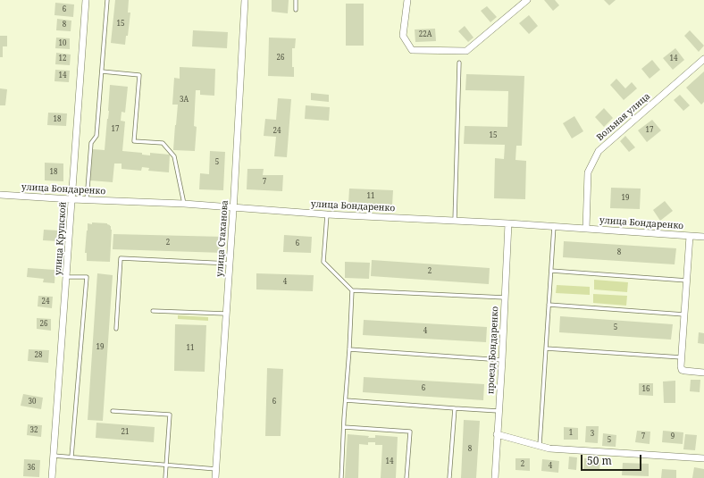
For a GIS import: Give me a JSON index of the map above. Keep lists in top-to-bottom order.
{
  "streets": {
    "street": [
      "Вольная улица",
      "улица Бондаренко",
      "улица Крупской",
      "улица Стаханова",
      "проезд Бондаренко"
    ]
  },
  "crossings": [
    ["Вольная улица", "улица Бондаренко"],
    ["улица Бондаренко", "улица Крупской"],
    ["улица Бондаренко", "улица Стаханова"],
    ["улица Бондаренко", "проезд Бондаренко"]
  ],
  "house_numbers": [
    "6",
    "15",
    "8",
    "22А",
    "10",
    "26",
    "12",
    "14",
    "14",
    "3А",
    "18",
    "17",
    "17",
    "24",
    "15",
    "5",
    "18",
    "7",
    "11",
    "19",
    "2",
    "6",
    "8",
    "2",
    "4",
    "24",
    "26",
    "5",
    "4",
    "19",
    "11",
    "28",
    "6",
    "16",
    "30",
    "6",
    "32",
    "21",
    "1",
    "3",
    "7",
    "9",
    "5",
    "8",
    "14",
    "2",
    "4",
    "36"
  ],
  "scale_bar": "50 m"
}
